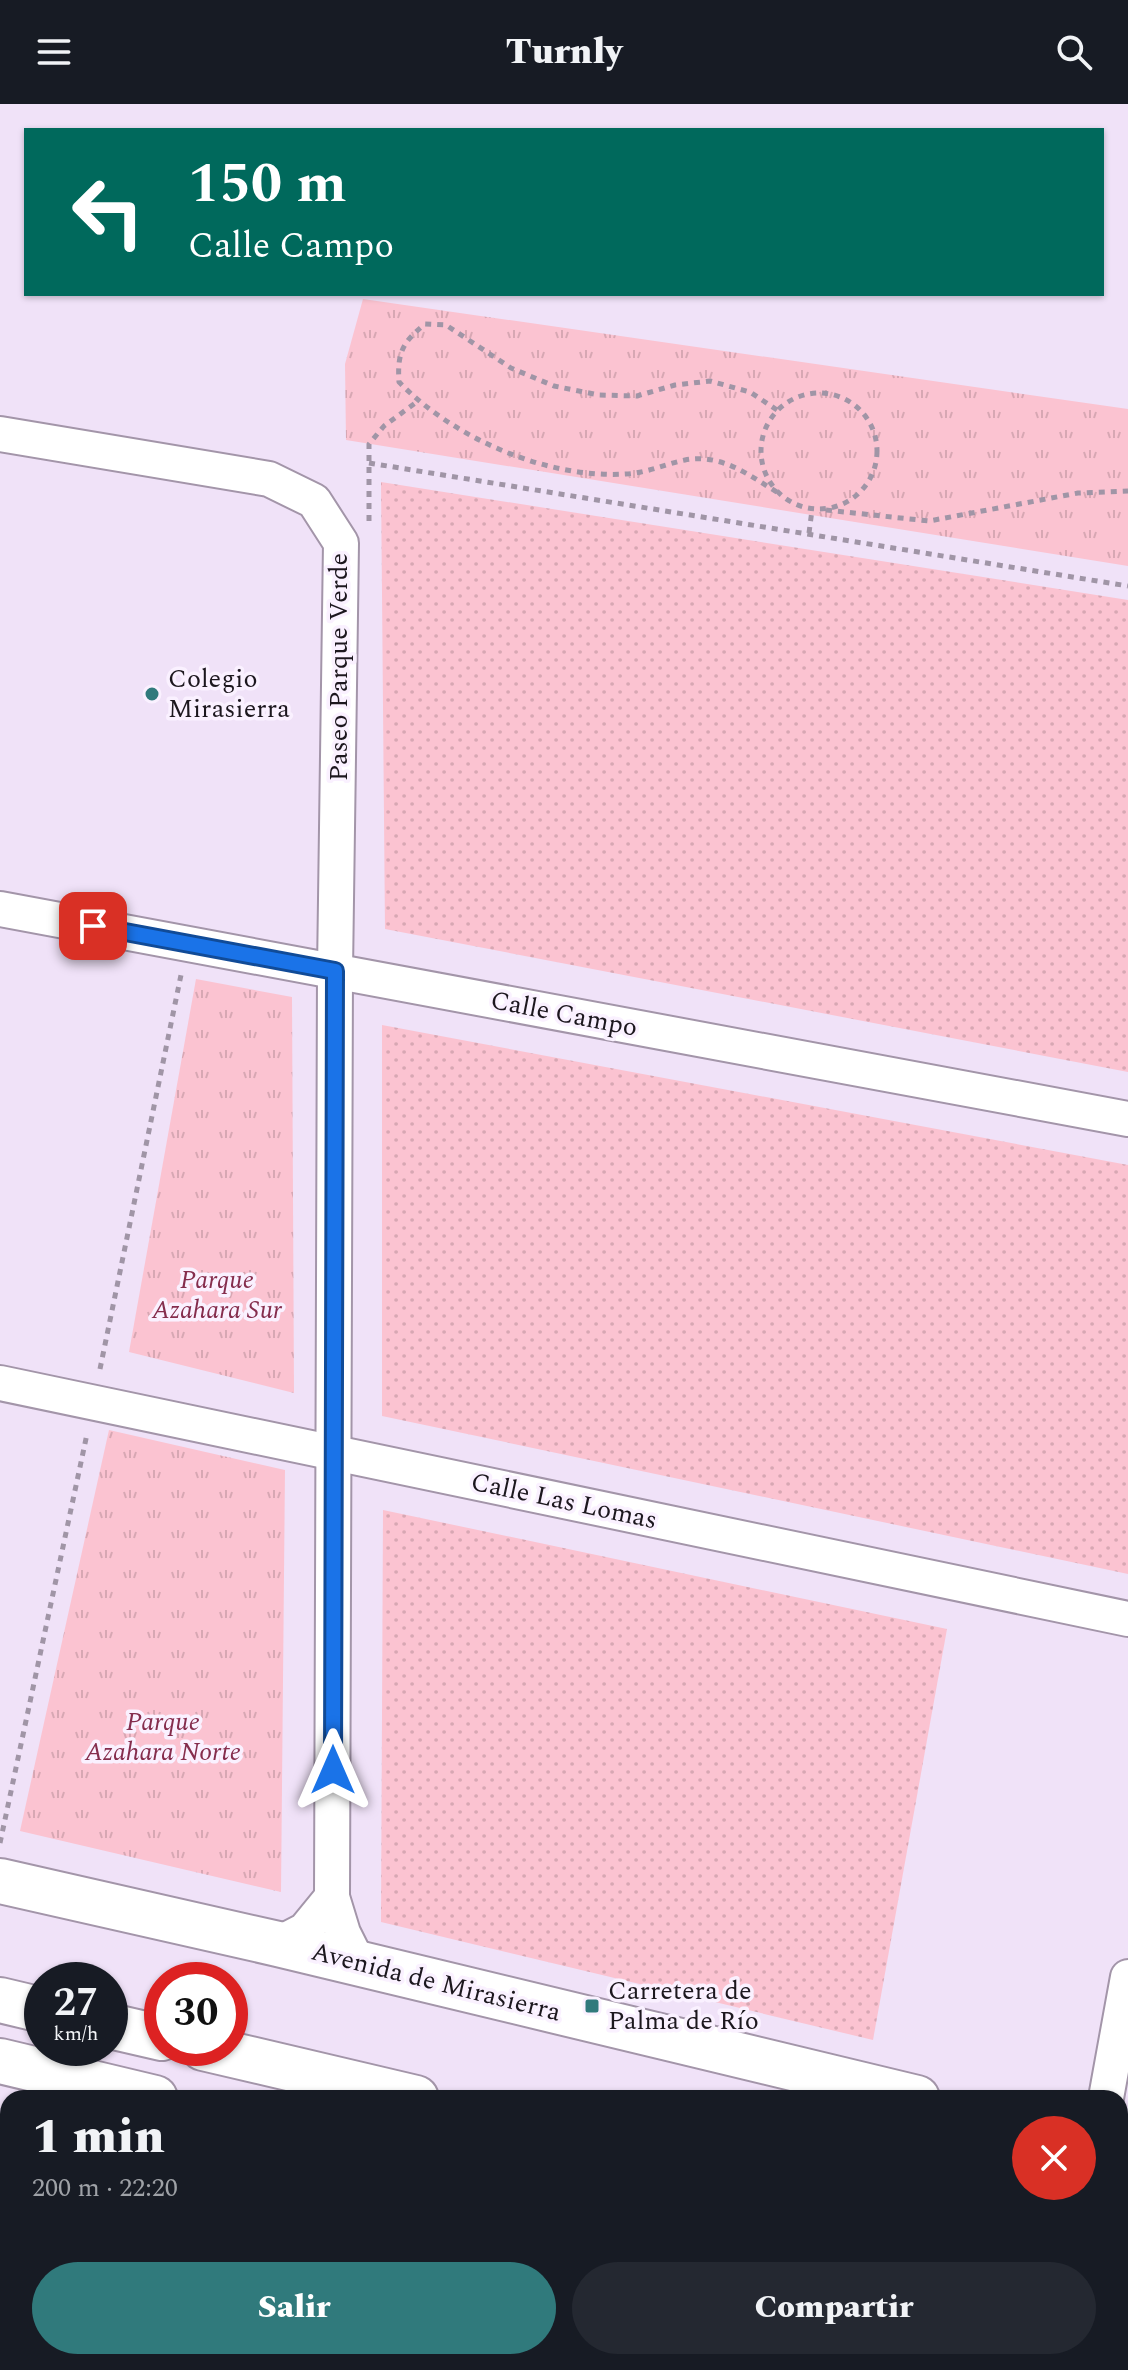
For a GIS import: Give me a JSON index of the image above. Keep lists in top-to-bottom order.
{
  "streets": {
    "street": [
      "Paseo Parque Verde",
      "Calle Campo",
      "Calle Las Lomas",
      "Avenida de Mirasierra"
    ]
  },
  "crossings": [
    ["Paseo Parque Verde", "Calle Campo"],
    ["Paseo Parque Verde", "Calle Las Lomas"],
    ["Paseo Parque Verde", "Avenida de Mirasierra"]
  ],
  "parks": ["Parque Azahara Sur", "Parque Azahara Norte"],
  "places": {
    "other": ["Colegio Mirasierra"],
    "transit": ["Carretera de Palma de Río"]
  },
  "page": {
    "header": "Turnly",
    "turn": ["150 m", "Calle Campo"],
    "speed": "27 km/h",
    "limit": "30",
    "heading": ["1 min", "200 m · 22:20"],
    "buttons": ["Salir", "Compartir"]
  }
}
